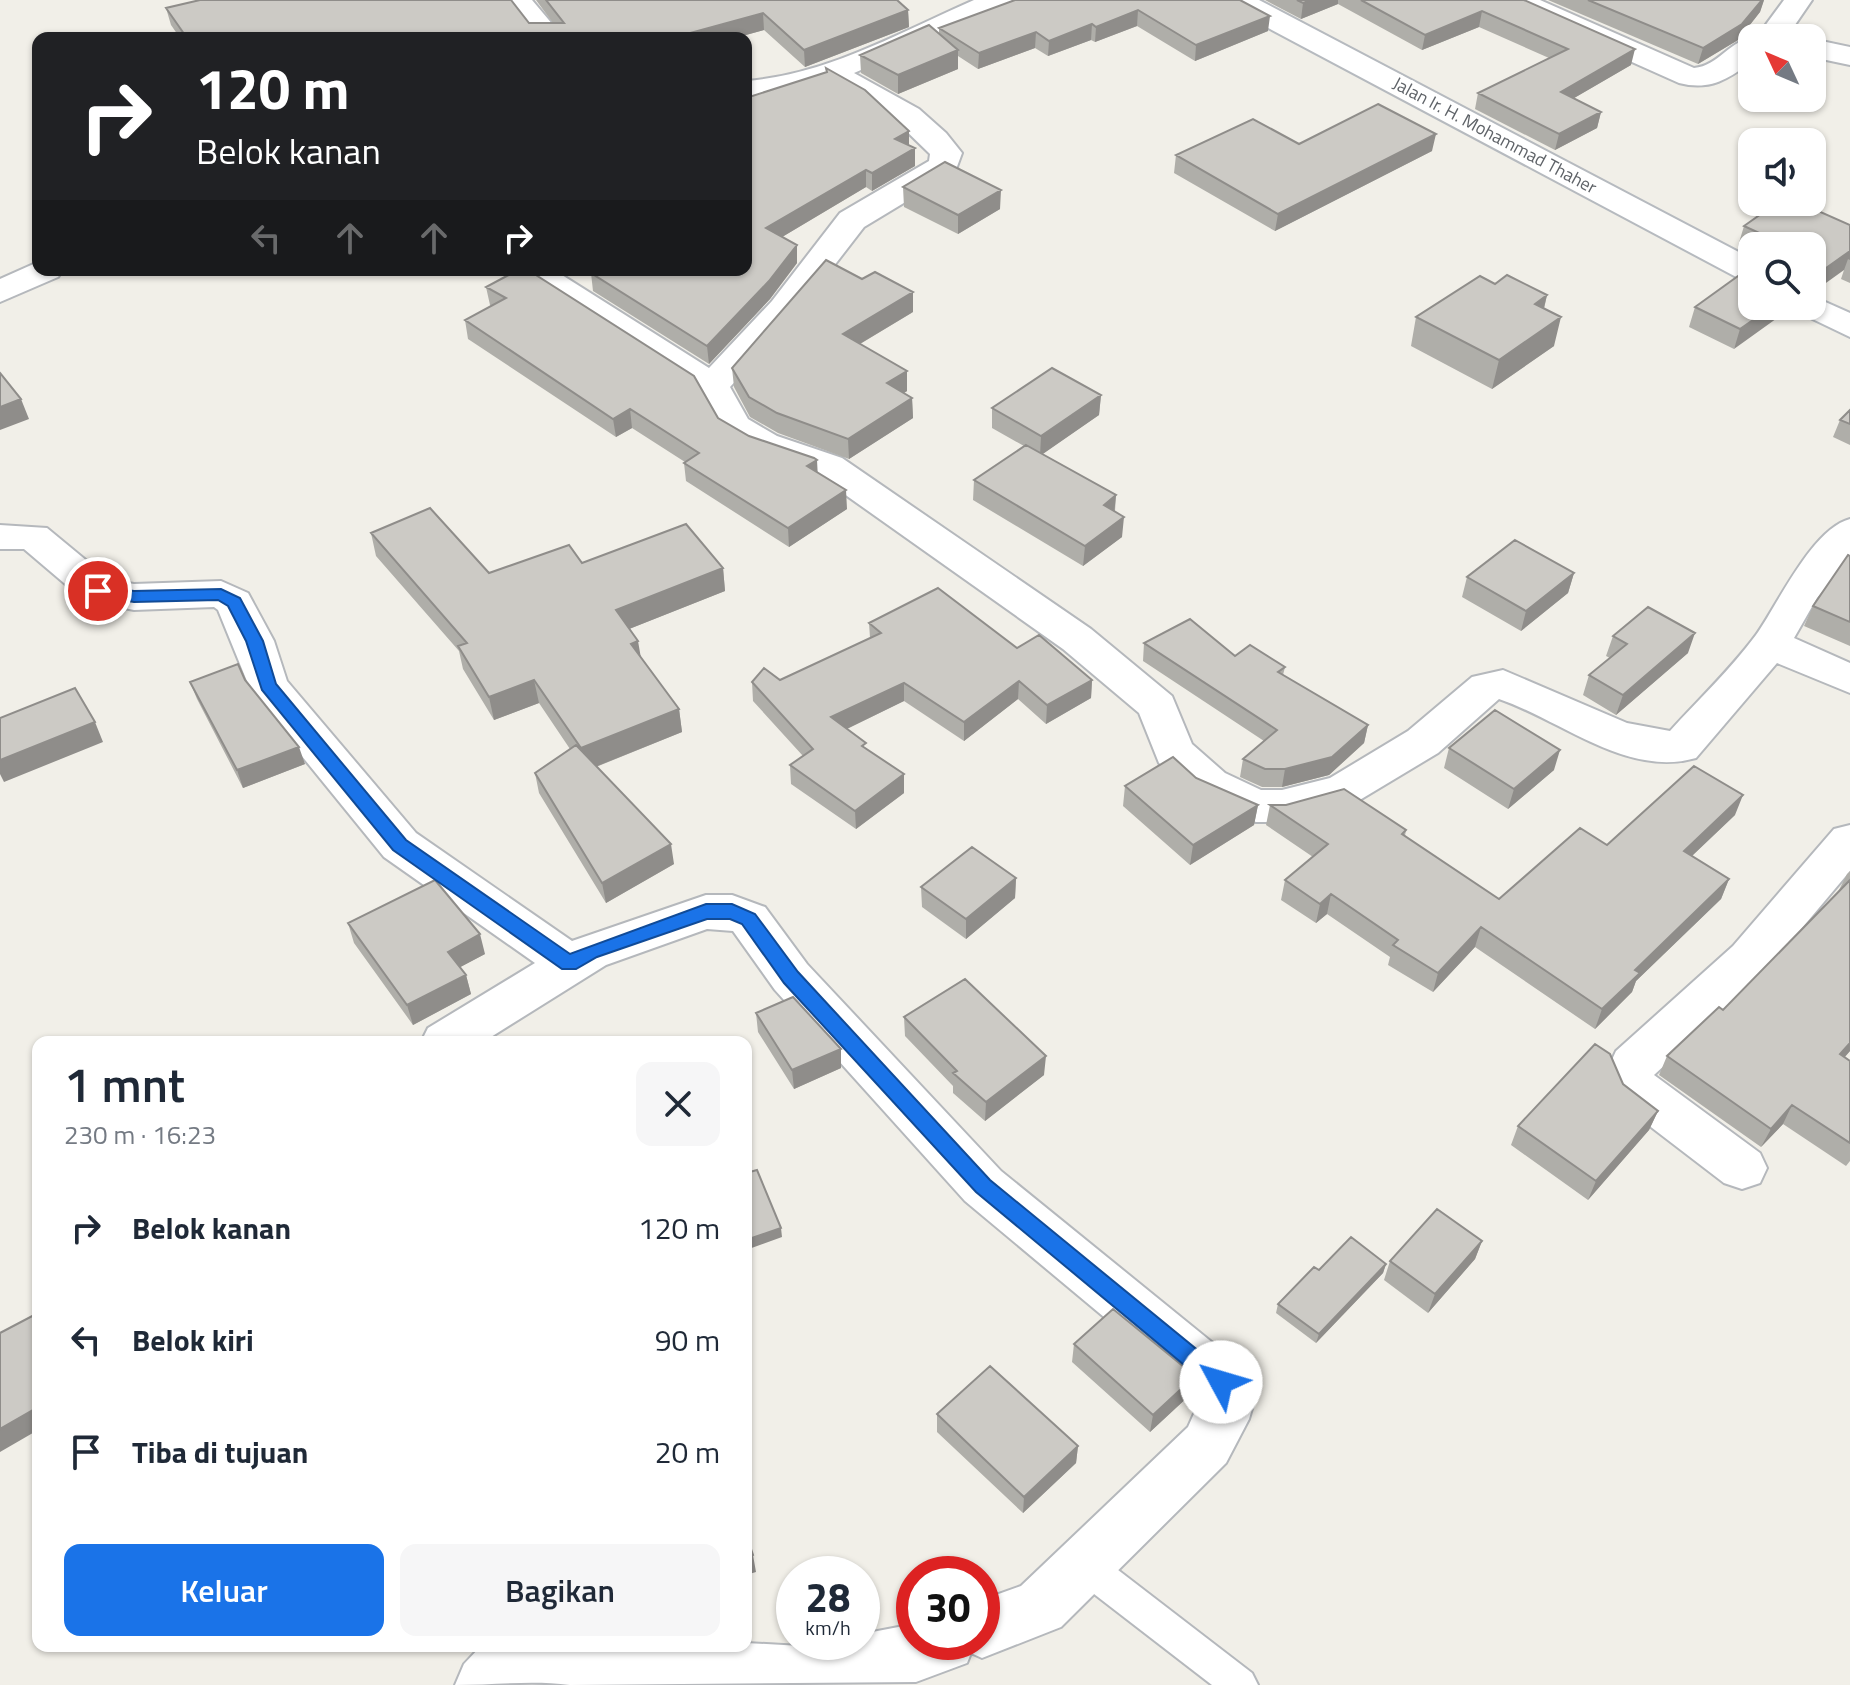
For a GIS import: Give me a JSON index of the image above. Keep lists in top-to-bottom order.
{
  "streets": {
    "street": ["Jalan Ir. H. Mohammad Thaher"]
  },
  "north": "top left",
  "page": {
    "turn": ["120 m", "Belok kanan"],
    "heading": ["1 mnt", "230 m · 16:23"],
    "list": [
      {
        "name": "Belok kanan",
        "value": "120 m"
      },
      {
        "name": "Belok kiri",
        "value": "90 m"
      },
      {
        "name": "Tiba di tujuan",
        "value": "20 m"
      }
    ],
    "buttons": ["Keluar", "Bagikan"],
    "speed": "28 km/h",
    "limit": "30"
  }
}
